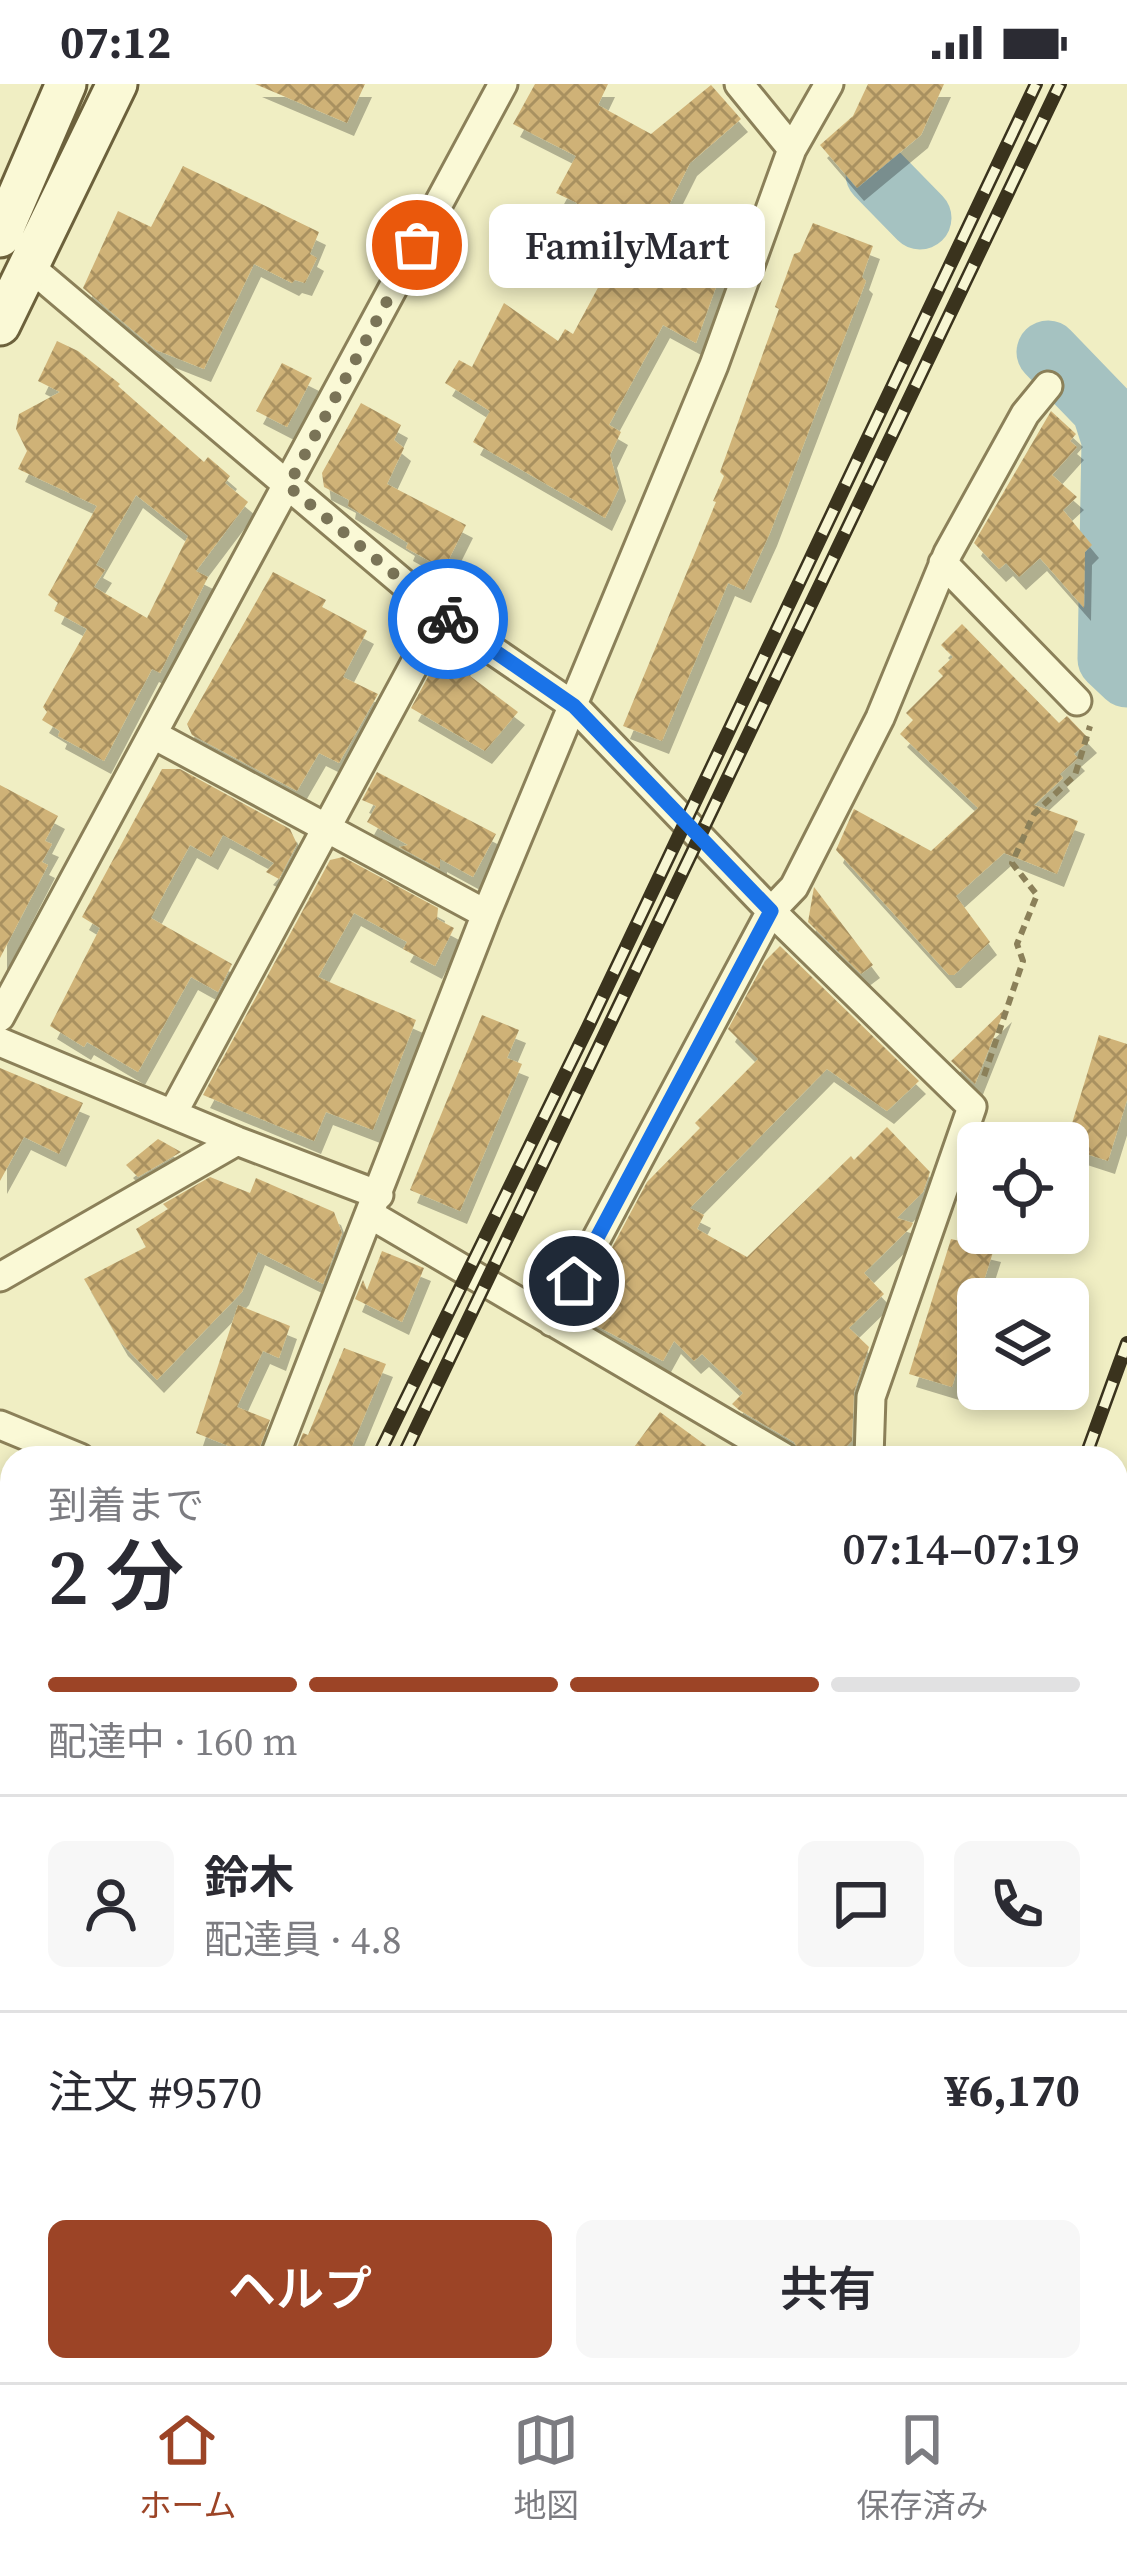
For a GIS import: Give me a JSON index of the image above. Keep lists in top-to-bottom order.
{
  "places": ["FamilyMart"],
  "page": {
    "status": "07:12",
    "bubble": "FamilyMart",
    "heading": ["2 分", "到着まで", "07:14–07:19"],
    "panel": [
      "鈴木",
      "配達員 · 4.8",
      "注文 #9570",
      "¥6,170"
    ],
    "bar": "配達中 · 160 m",
    "buttons": ["ヘルプ", "共有"],
    "tabs": ["ホーム", "地図", "保存済み"]
  }
}
